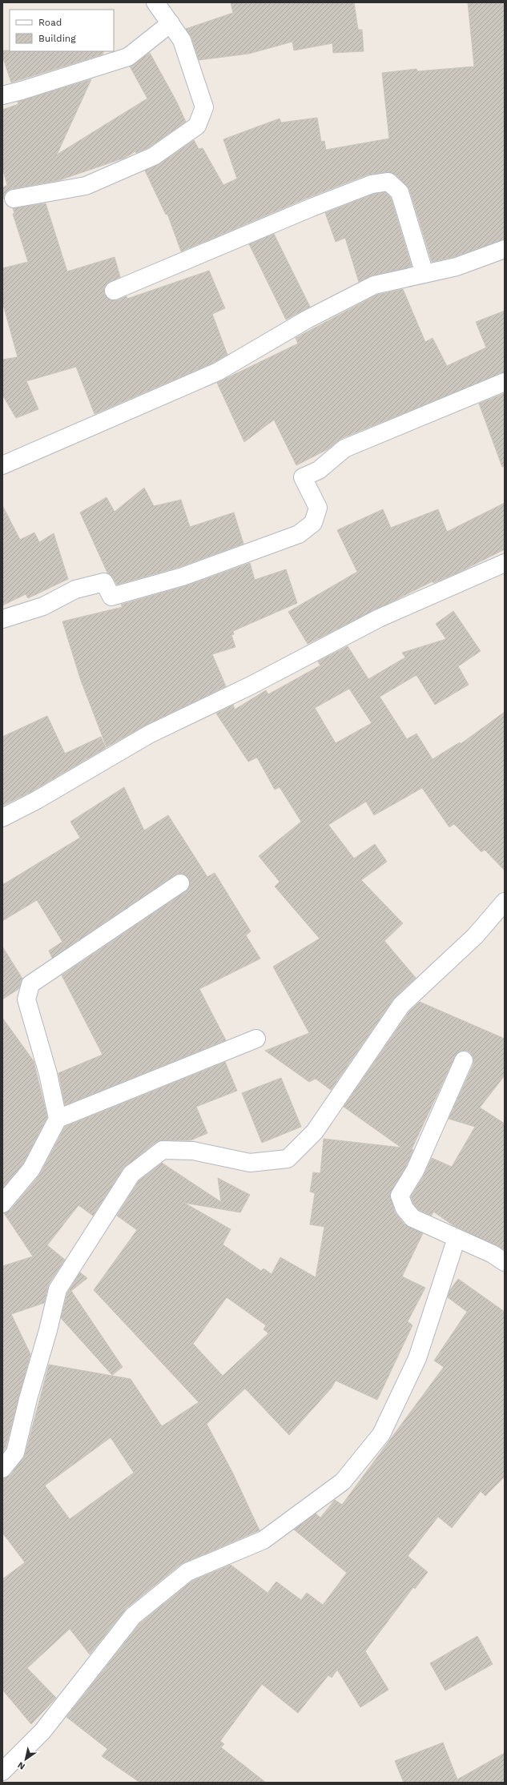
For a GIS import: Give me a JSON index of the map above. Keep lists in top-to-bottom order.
{
  "legend": ["Road", "Building"],
  "north": "bottom left"
}
